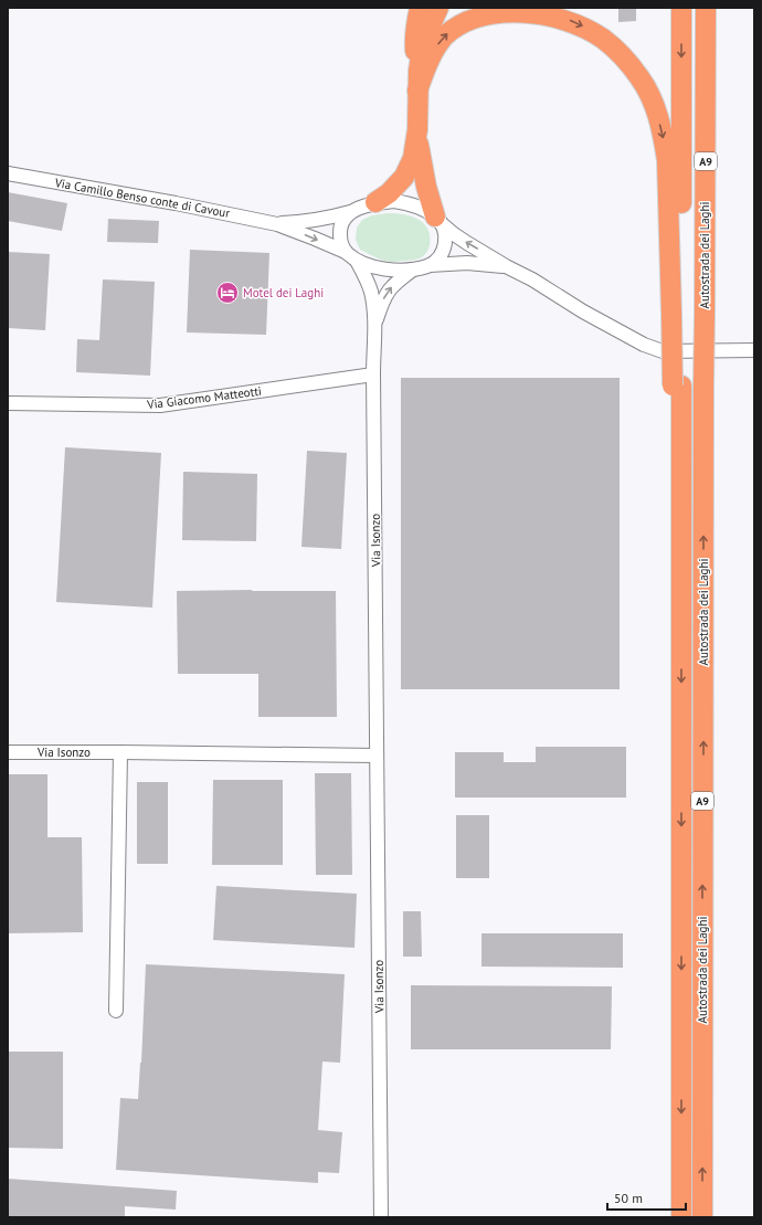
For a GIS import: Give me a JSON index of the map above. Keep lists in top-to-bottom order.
{
  "streets": {
    "highway": ["A9", "Autostrada dei Laghi"],
    "street": ["Via Camillo Benso conte di Cavour", "Via Giacomo Matteotti", "Via Isonzo"]
  },
  "crossings": [
    ["Via Camillo Benso conte di Cavour", "Via Isonzo"],
    ["Via Giacomo Matteotti", "Via Isonzo"]
  ],
  "places": {
    "hotel": ["Motel dei Laghi"]
  },
  "scale_bar": "50 m"
}
